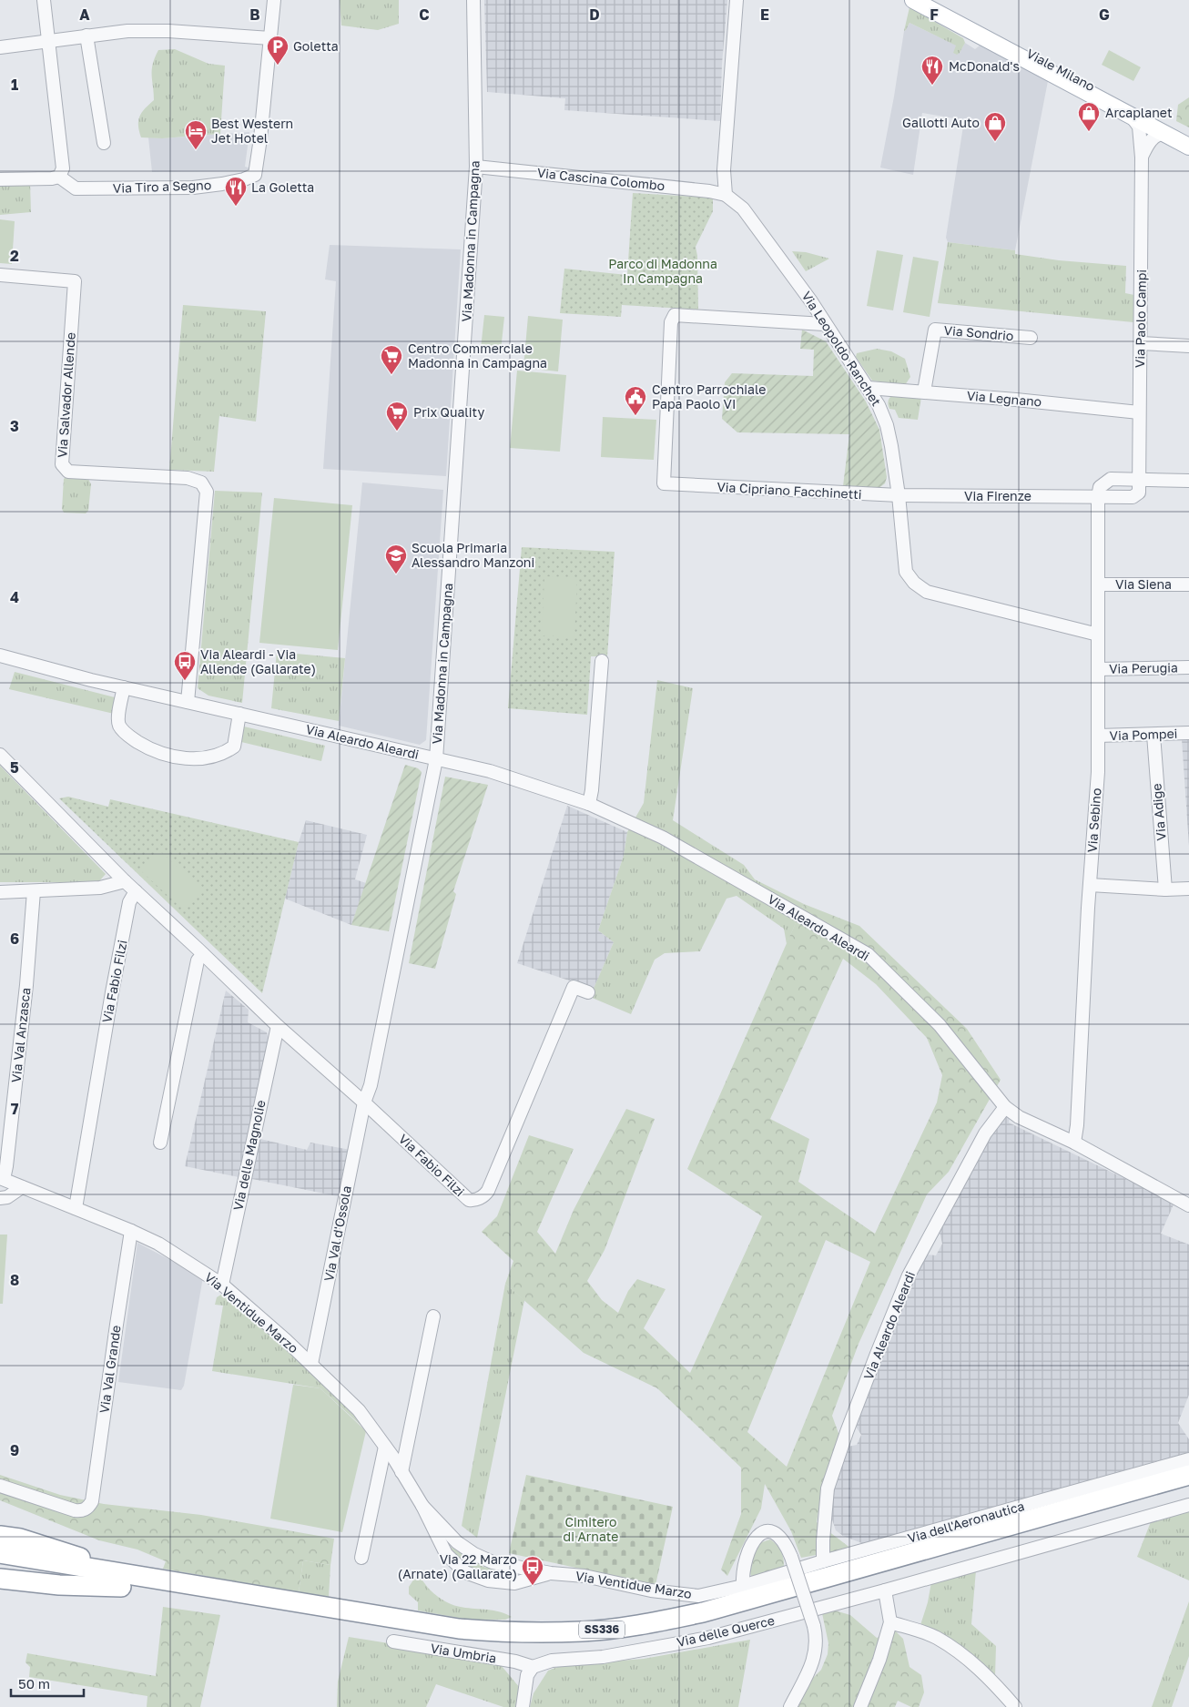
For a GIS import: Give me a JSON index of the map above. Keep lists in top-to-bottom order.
{
  "streets": {
    "highway": ["SS336"],
    "main road": ["Viale Milano"],
    "street": [
      "Via Cascina Colombo",
      "Via Tiro a Segno",
      "Via Madonna in Campagna",
      "Via Paolo Campi",
      "Via Sondrio",
      "Via Leopoldo Ranchet",
      "Via Salvador Allende",
      "Via Legnano",
      "Via Cipriano Facchinetti",
      "Via Firenze",
      "Via Siena",
      "Via Perugia",
      "Via Pompei",
      "Via Aleardo Aleardi",
      "Via Adige",
      "Via Sebino",
      "Via Fabio Filzi",
      "Via Val Anzasca",
      "Via delle Magnolie",
      "Via Val d'Ossola",
      "Via Ventidue Marzo",
      "Via Val Grande",
      "Via dell'Aeronautica",
      "Via delle Querce",
      "Via Umbria"
    ]
  },
  "crossings": [
    ["Viale Milano", "Via Paolo Campi"],
    ["Via Cascina Colombo", "Via Madonna in Campagna"],
    ["Via Cascina Colombo", "Via Leopoldo Ranchet"],
    ["Via Madonna in Campagna", "Via Aleardo Aleardi"],
    ["Via Madonna in Campagna", "Via Fabio Filzi"],
    ["Via Madonna in Campagna", "Via Val d'Ossola"],
    ["Via Paolo Campi", "Via Legnano"],
    ["Via Paolo Campi", "Via Firenze"],
    ["Via Sondrio", "Via Legnano"],
    ["Via Leopoldo Ranchet", "Via Legnano"],
    ["Via Leopoldo Ranchet", "Via Cipriano Facchinetti"],
    ["Via Leopoldo Ranchet", "Via Firenze"],
    ["Via Leopoldo Ranchet", "Via Sebino"],
    ["Via Salvador Allende", "Via Aleardo Aleardi"],
    ["Via Cipriano Facchinetti", "Via Firenze"],
    ["Via Firenze", "Via Sebino"],
    ["Via Siena", "Via Sebino"],
    ["Via Perugia", "Via Sebino"],
    ["Via Pompei", "Via Adige"],
    ["Via Pompei", "Via Sebino"],
    ["Via Aleardo Aleardi", "Via Sebino"],
    ["Via Aleardo Aleardi", "Via dell'Aeronautica"],
    ["Via Fabio Filzi", "Via delle Magnolie"],
    ["Via Fabio Filzi", "Via Val d'Ossola"],
    ["Via Fabio Filzi", "Via Ventidue Marzo"],
    ["Via Val Anzasca", "Via Ventidue Marzo"],
    ["Via delle Magnolie", "Via Ventidue Marzo"],
    ["Via Val d'Ossola", "Via Ventidue Marzo"],
    ["Via Ventidue Marzo", "Via Val Grande"],
    ["Via Ventidue Marzo", "Via dell'Aeronautica"],
    ["Via delle Querce", "Via Umbria"]
  ],
  "parks": ["Parco di Madonna In Campagna", "Cimitero di Arnate"],
  "places": {
    "parking": ["Goletta"],
    "restaurant": ["McDonald's", "La Goletta"],
    "shop": ["Arcaplanet", "Gallotti Auto"],
    "hotel": ["Best Western Jet Hotel"],
    "supermarket": ["Centro Commerciale Madonna in Campagna", "Prix Quality"],
    "public building": ["Centro Parrochiale Papa Paolo VI"],
    "school or university": ["Scuola Primaria Alessandro Manzoni"],
    "bus stop": ["Via Aleardi - Via Allende (Gallarate)", "Via 22 Marzo (Arnate) (Gallarate)"]
  },
  "scale_bar": "50 m",
  "grid": {
    "columns": [
      "A",
      "B",
      "C",
      "D",
      "E",
      "F",
      "G"
    ],
    "rows": [
      "1",
      "2",
      "3",
      "4",
      "5",
      "6",
      "7",
      "8",
      "9"
    ]
  }
}
